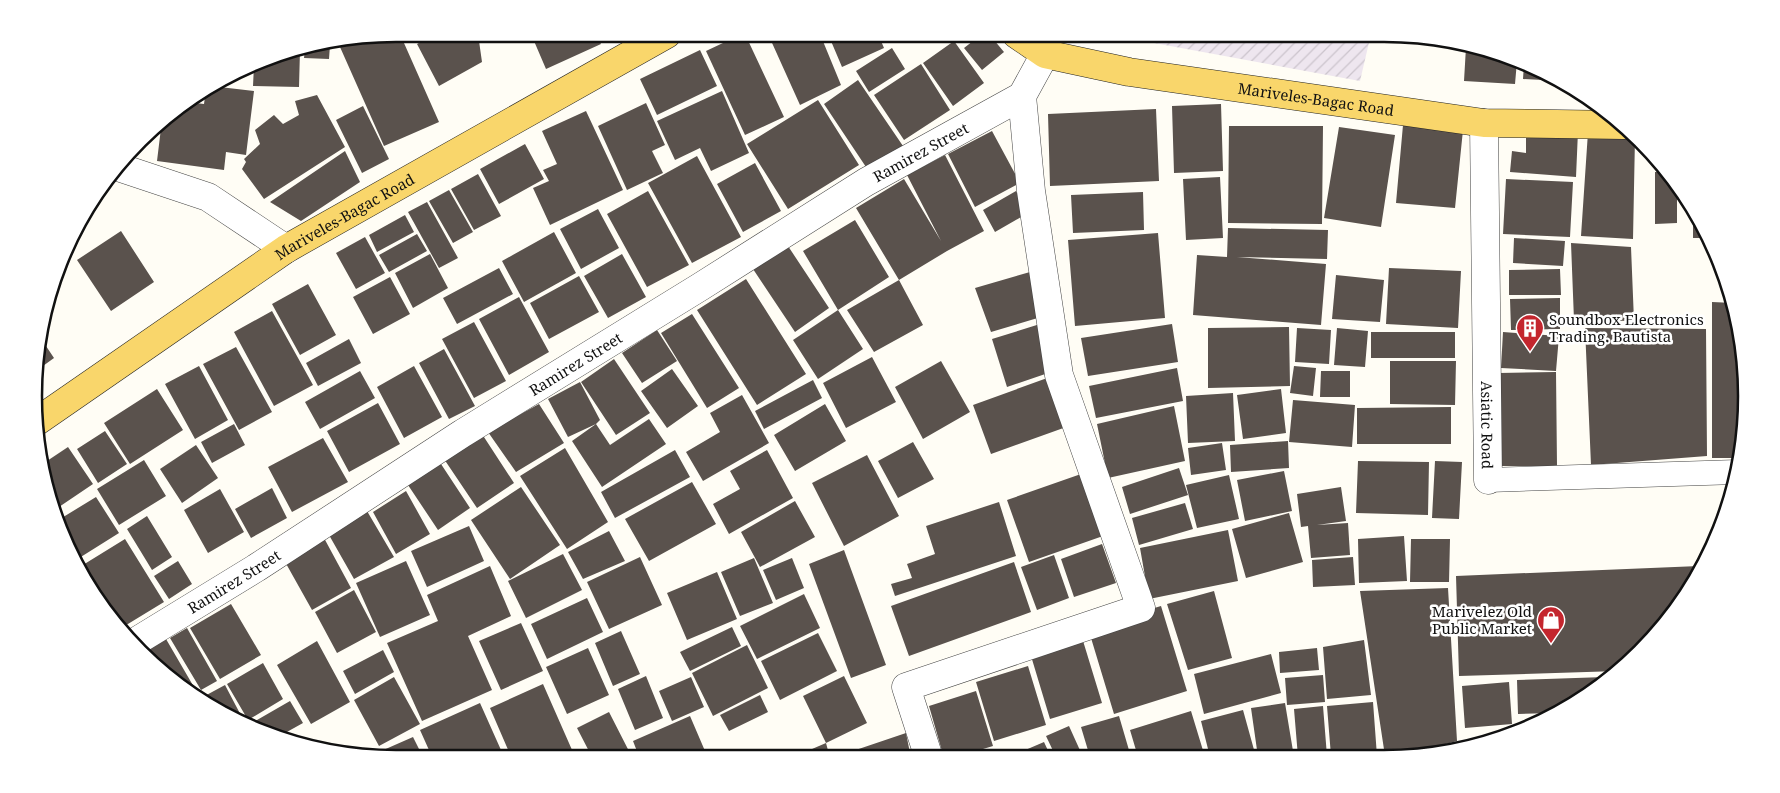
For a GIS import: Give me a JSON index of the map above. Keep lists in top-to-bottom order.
{
  "streets": {
    "main road": ["Mariveles-Bagac Road"],
    "street": ["Ramirez Street", "Asiatic Road"]
  },
  "crossings": [
    ["Mariveles-Bagac Road", "Asiatic Road"]
  ],
  "places": {
    "building": ["Soundbox Electronics Trading. Bautista"],
    "shop": ["Marivelez Old Public Market"]
  }
}
